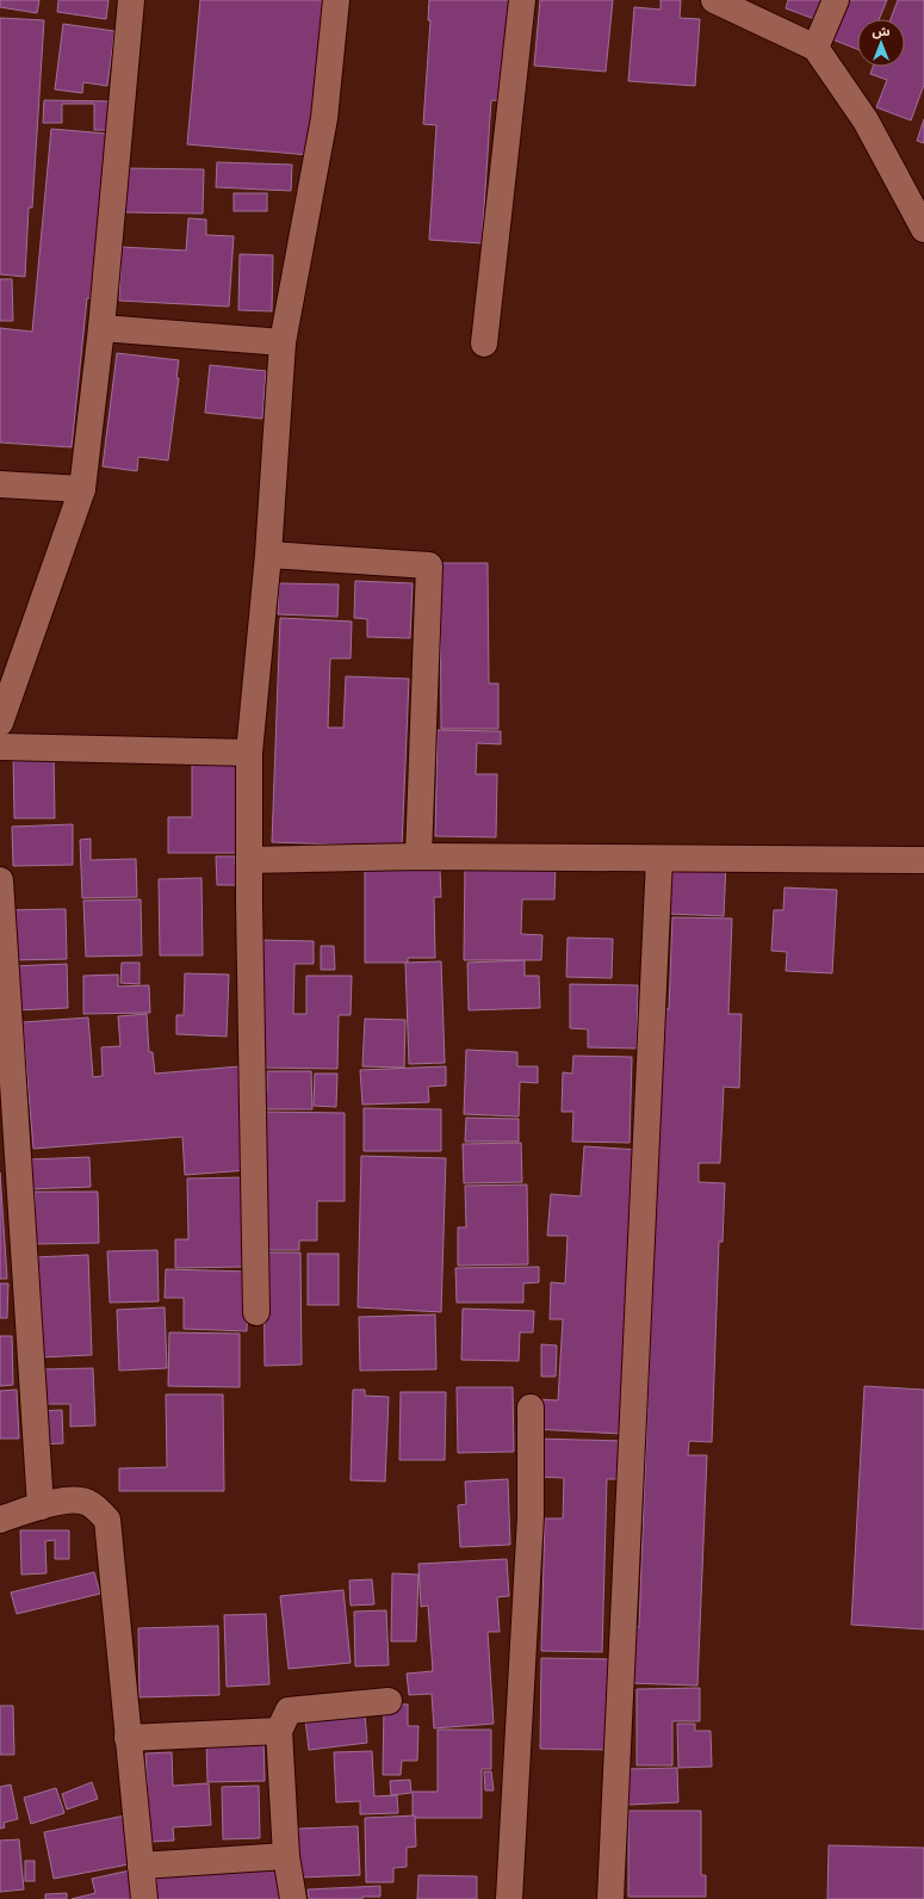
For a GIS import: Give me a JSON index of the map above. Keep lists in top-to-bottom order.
{
  "north": "top"
}
